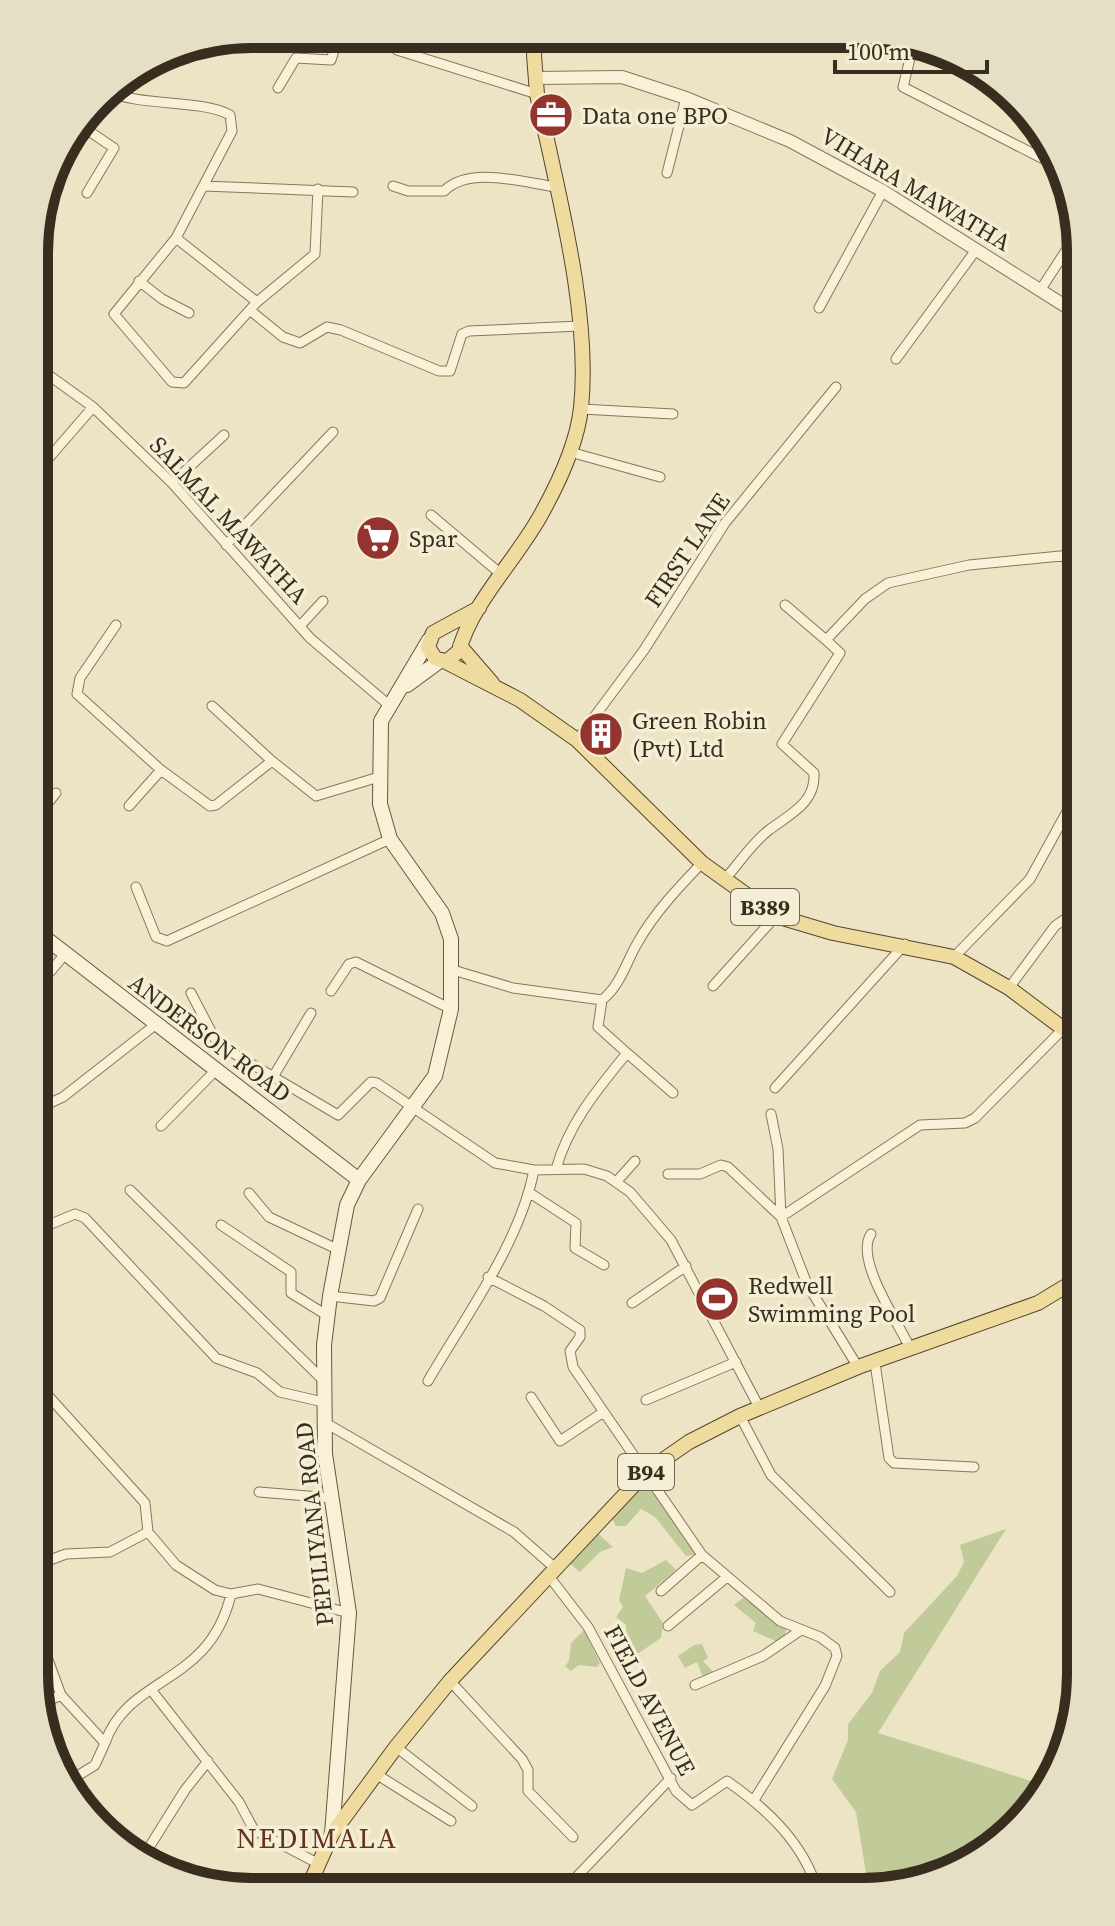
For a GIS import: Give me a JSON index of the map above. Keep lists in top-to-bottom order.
{
  "streets": {
    "main road": [
      "B389",
      "ANDERSON ROAD",
      "B94",
      "PEPILIYANA ROAD"
    ],
    "street": [
      "VIHARA MAWATHA",
      "SALMAL MAWATHA",
      "FIRST LANE",
      "FIELD AVENUE"
    ]
  },
  "crossings": [
    ["SALMAL MAWATHA", "PEPILIYANA ROAD"],
    ["FIRST LANE", "B389"],
    ["ANDERSON ROAD", "PEPILIYANA ROAD"],
    ["B94", "PEPILIYANA ROAD"],
    ["B94", "FIELD AVENUE"],
    ["PEPILIYANA ROAD", "FIELD AVENUE"]
  ],
  "districts": ["NEDIMALA"],
  "places": {
    "office": ["Data one BPO"],
    "supermarket": ["Spar"],
    "building": ["Green Robin (Pvt) Ltd"],
    "sports": ["Redwell Swimming Pool"]
  },
  "scale_bar": "100 m"
}
